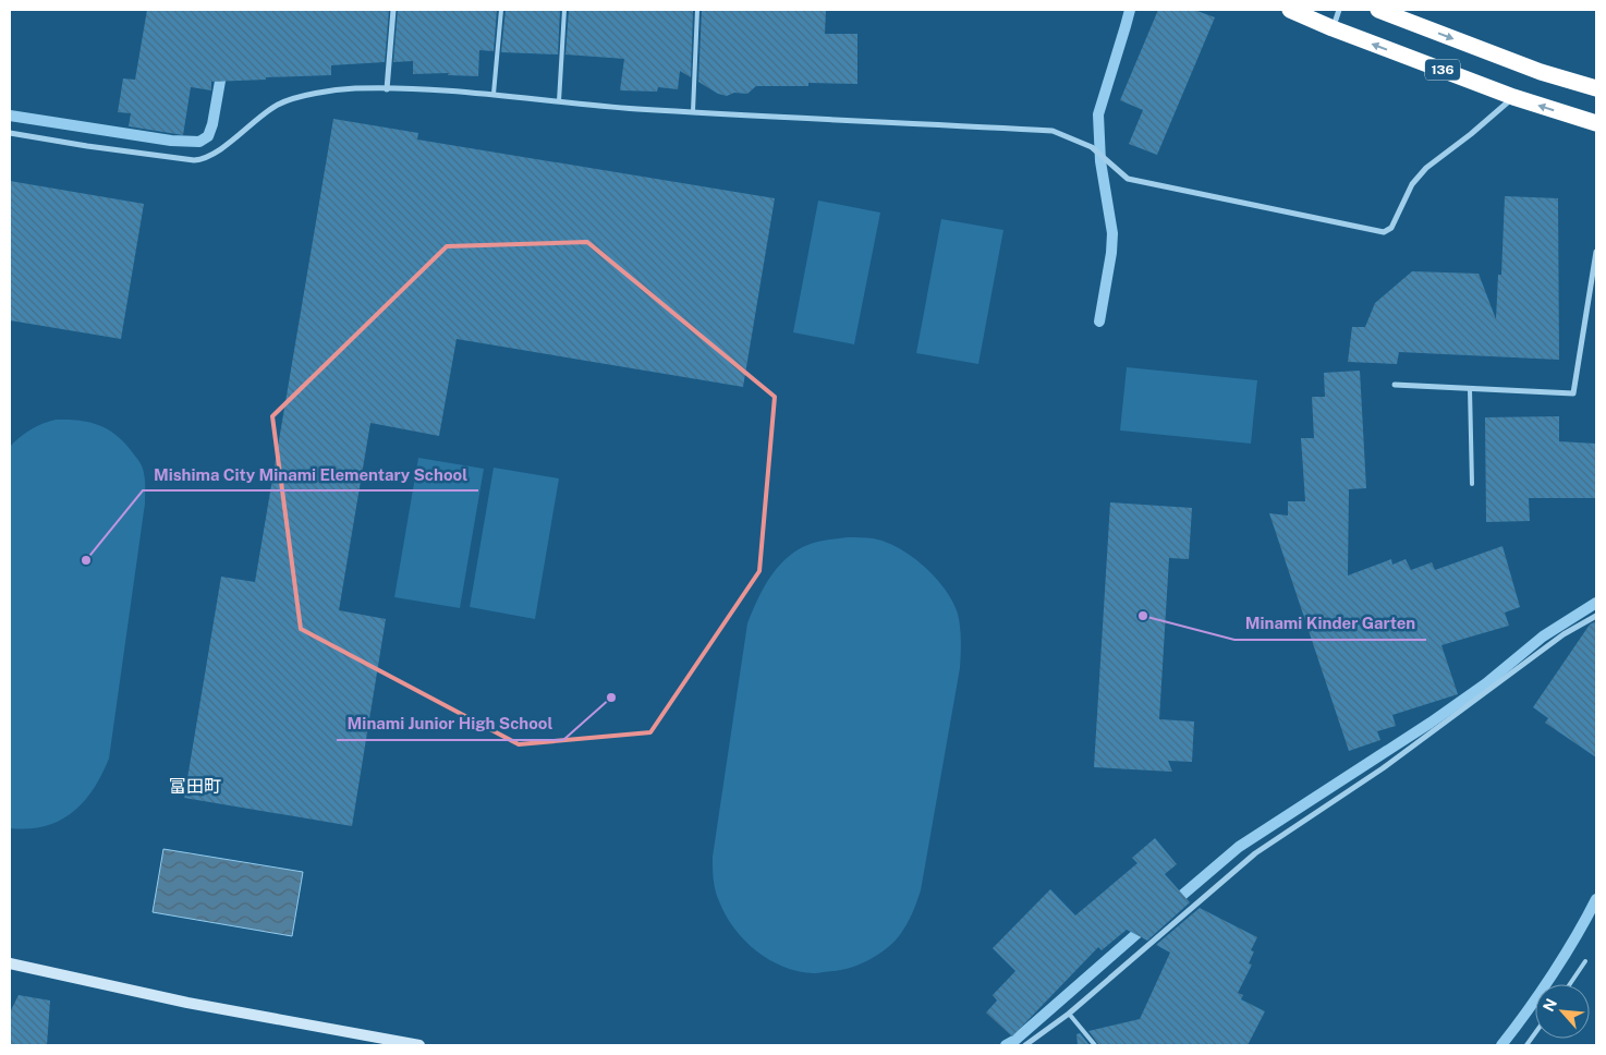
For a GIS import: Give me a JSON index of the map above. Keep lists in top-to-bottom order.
{
  "streets": {
    "highway": ["136"]
  },
  "districts": ["富田町"],
  "places": ["Mishima City Minami Elementary School", "Minami Kinder Garten", "Minami Junior High School"],
  "north": "top left"
}
